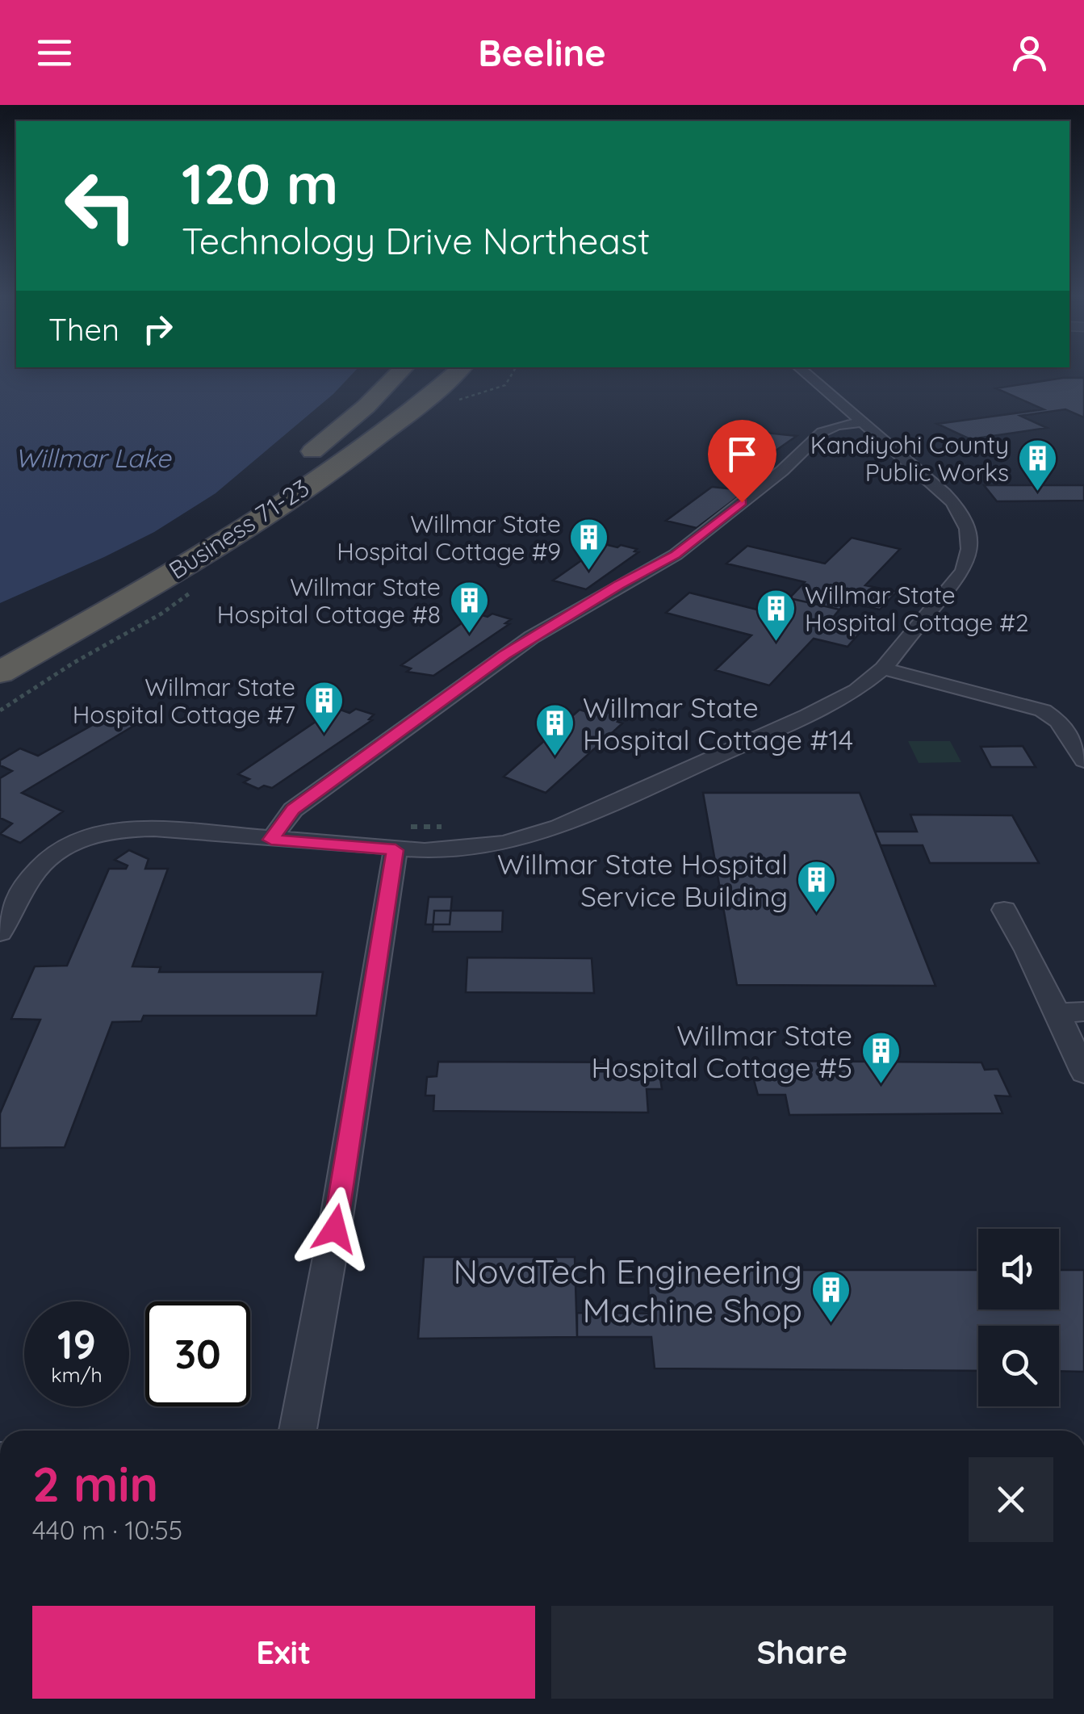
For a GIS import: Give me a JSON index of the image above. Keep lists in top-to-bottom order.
{
  "streets": {
    "highway": ["Business 71-23"]
  },
  "water": ["Willmar Lake"],
  "places": {
    "building": [
      "Kandiyohi County Public Works",
      "Willmar State Hospital Cottage #9",
      "Willmar State Hospital Cottage #8",
      "Willmar State Hospital Cottage #2",
      "Willmar State Hospital Cottage #7",
      "Willmar State Hospital Cottage #14",
      "Willmar State Hospital Service Building",
      "Willmar State Hospital Cottage #5",
      "NovaTech Engineering Machine Shop"
    ]
  },
  "page": {
    "header": "Beeline",
    "turn": ["120 m", "Technology Drive Northeast"],
    "then": "Then",
    "speed": "19 km/h",
    "limit": "30",
    "heading": ["2 min", "440 m · 10:55"],
    "buttons": ["Exit", "Share"]
  }
}
